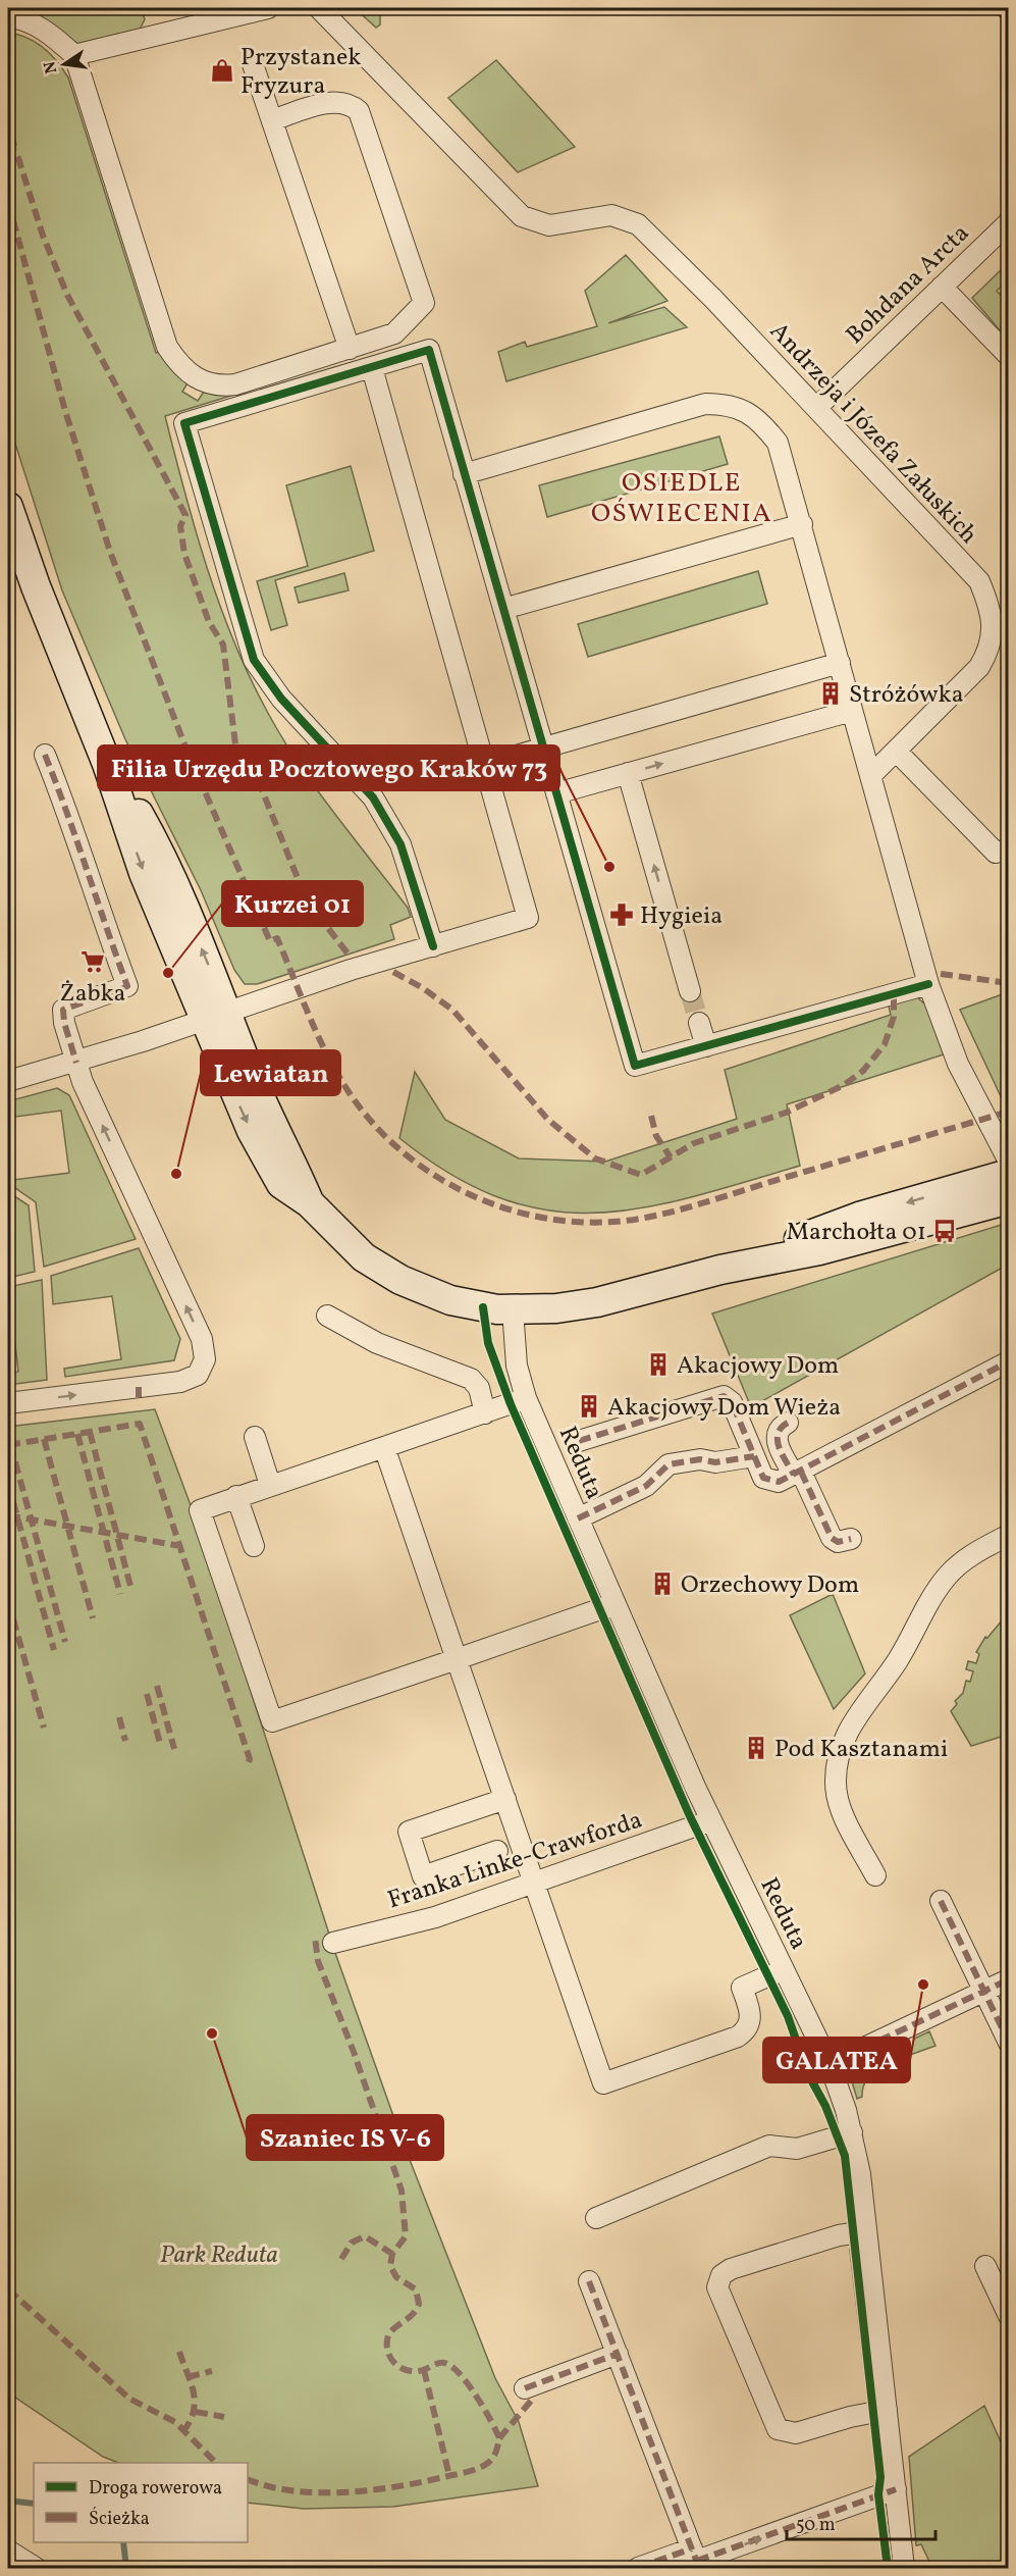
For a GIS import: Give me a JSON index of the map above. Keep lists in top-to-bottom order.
{
  "streets": {
    "street": [
      "Bohdana Arcta",
      "Andrzeja i Józefa Załuskich",
      "Reduta",
      "Franka Linke-Crawforda"
    ]
  },
  "crossings": [
    ["Bohdana Arcta", "Andrzeja i Józefa Załuskich"],
    ["Reduta", "Franka Linke-Crawforda"]
  ],
  "districts": ["OSIEDLE OŚWIECENIA"],
  "parks": ["Park Reduta"],
  "places": {
    "shop": ["Przystanek Fryzura"],
    "building": [
      "Stróżówka",
      "Akacjowy Dom",
      "Akacjowy Dom Wieża",
      "Orzechowy Dom",
      "Pod Kasztanami"
    ],
    "other": [
      "Filia Urzędu Pocztowego Kraków 73",
      "Kurzei 01",
      "Lewiatan",
      "GALATEA",
      "Szaniec IS V-6"
    ],
    "pharmacy": ["Hygieia"],
    "supermarket": ["Żabka"],
    "bus stop": ["Marchołta 01"]
  },
  "legend": ["Droga rowerowa", "Ścieżka"],
  "scale_bar": "50 m",
  "north": "left"
}
